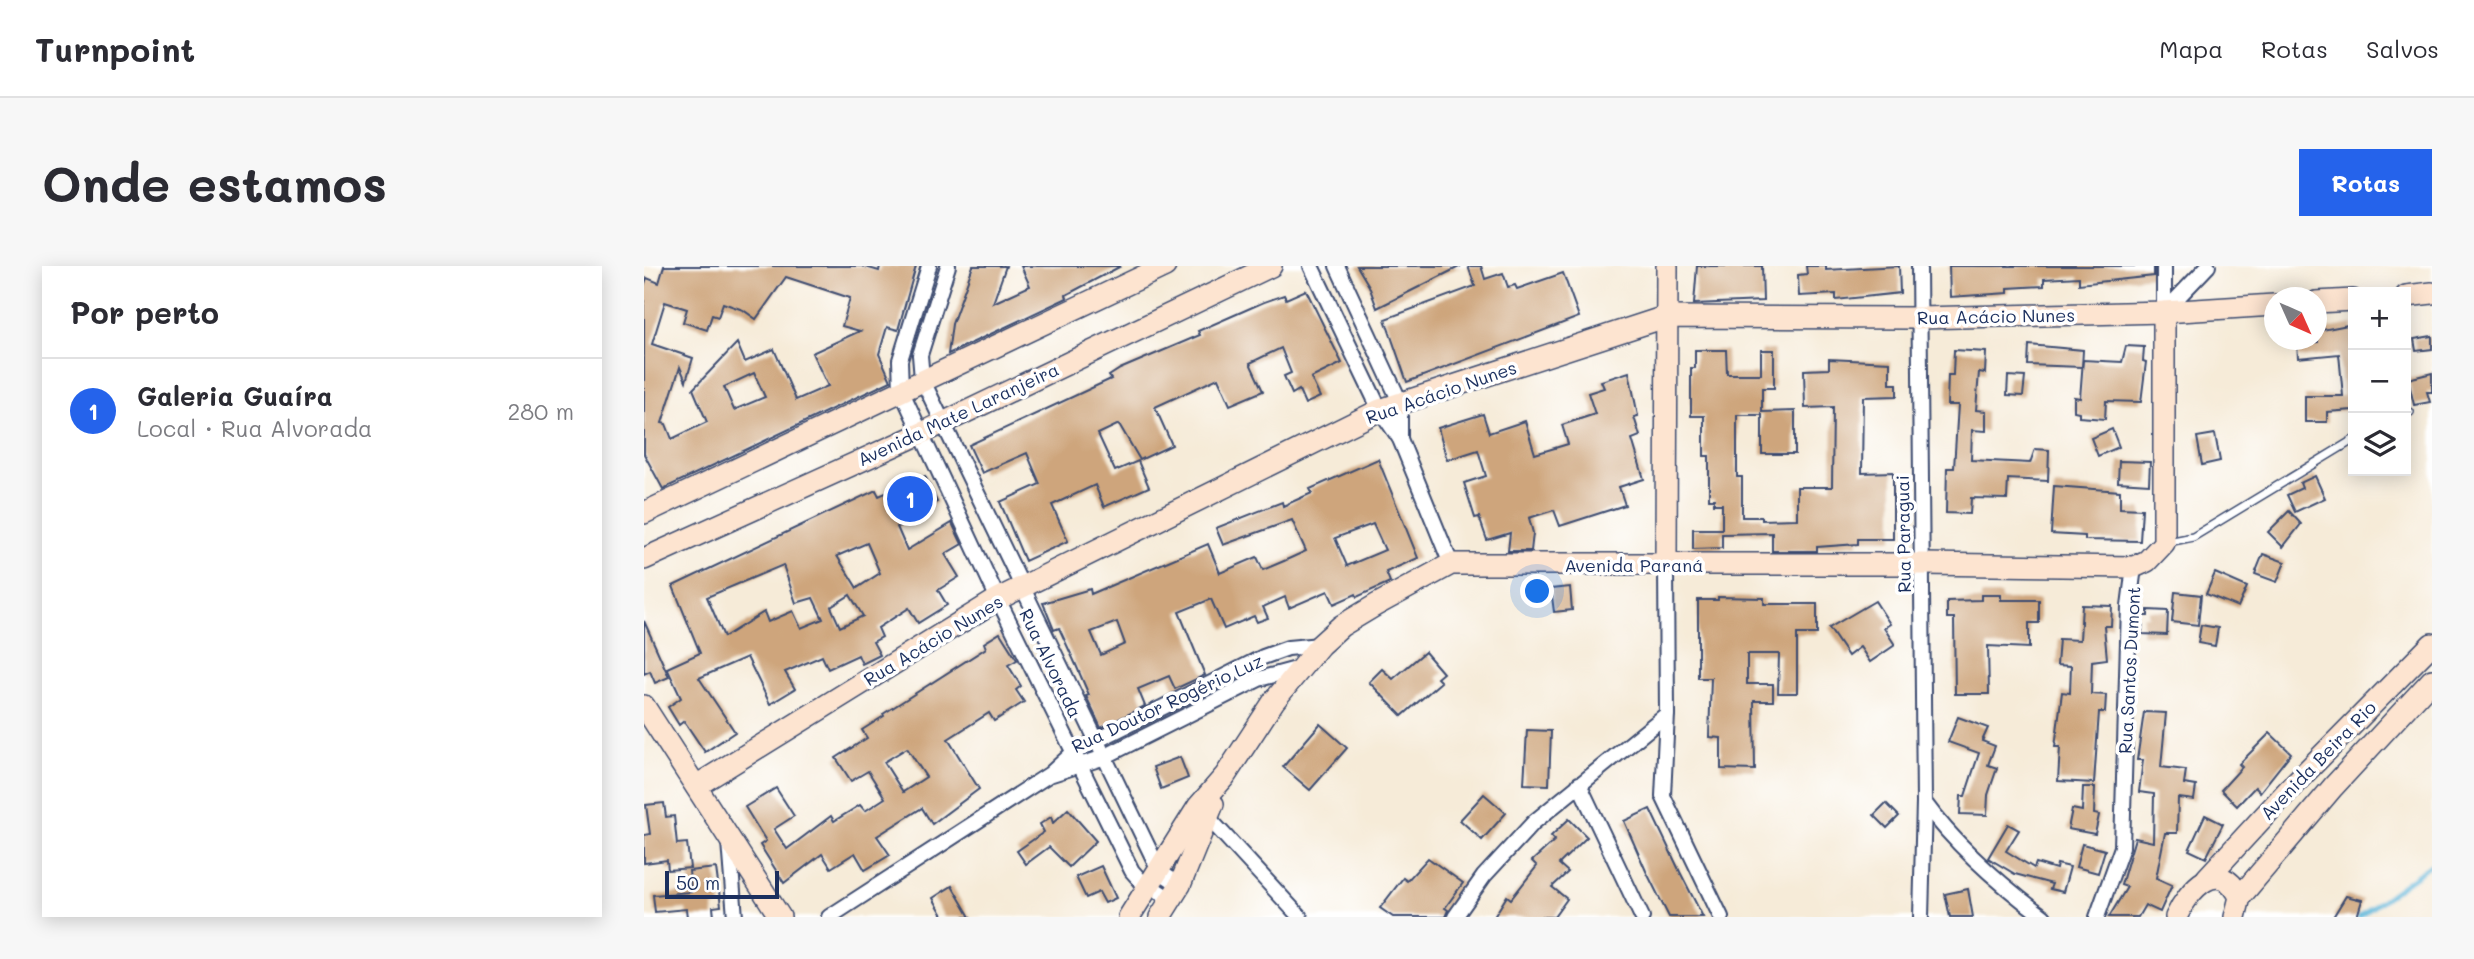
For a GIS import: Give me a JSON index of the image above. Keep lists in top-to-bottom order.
{
  "streets": {
    "street": [
      "Rua Acácio Nunes",
      "Avenida Mate Laranjeira",
      "Rua Paraguai",
      "Avenida Paraná",
      "Rua Alvorada",
      "Rua Santos Dumont",
      "Rua Doutor Rogério Luz",
      "Avenida Beira Rio"
    ]
  },
  "crossings": [
    ["Rua Acácio Nunes", "Rua Paraguai"],
    ["Rua Acácio Nunes", "Rua Alvorada"],
    ["Avenida Mate Laranjeira", "Rua Alvorada"],
    ["Rua Paraguai", "Avenida Paraná"],
    ["Avenida Paraná", "Rua Alvorada"],
    ["Avenida Paraná", "Rua Santos Dumont"],
    ["Avenida Paraná", "Rua Doutor Rogério Luz"],
    ["Rua Alvorada", "Rua Doutor Rogério Luz"]
  ],
  "scale_bar": "50 m",
  "north": "bottom right",
  "page": {
    "header": "Turnpoint",
    "nav": ["Mapa", "Rotas", "Salvos"],
    "buttons": "Rotas",
    "title": "Onde estamos",
    "heading": "Por perto",
    "map_buttons": ["+", "−"],
    "list": [
      {
        "mark": "1",
        "name": "Galeria Guaíra",
        "note": "Local · Rua Alvorada",
        "value": "280 m"
      }
    ],
    "pins": "1",
    "scale": "50 m"
  }
}
